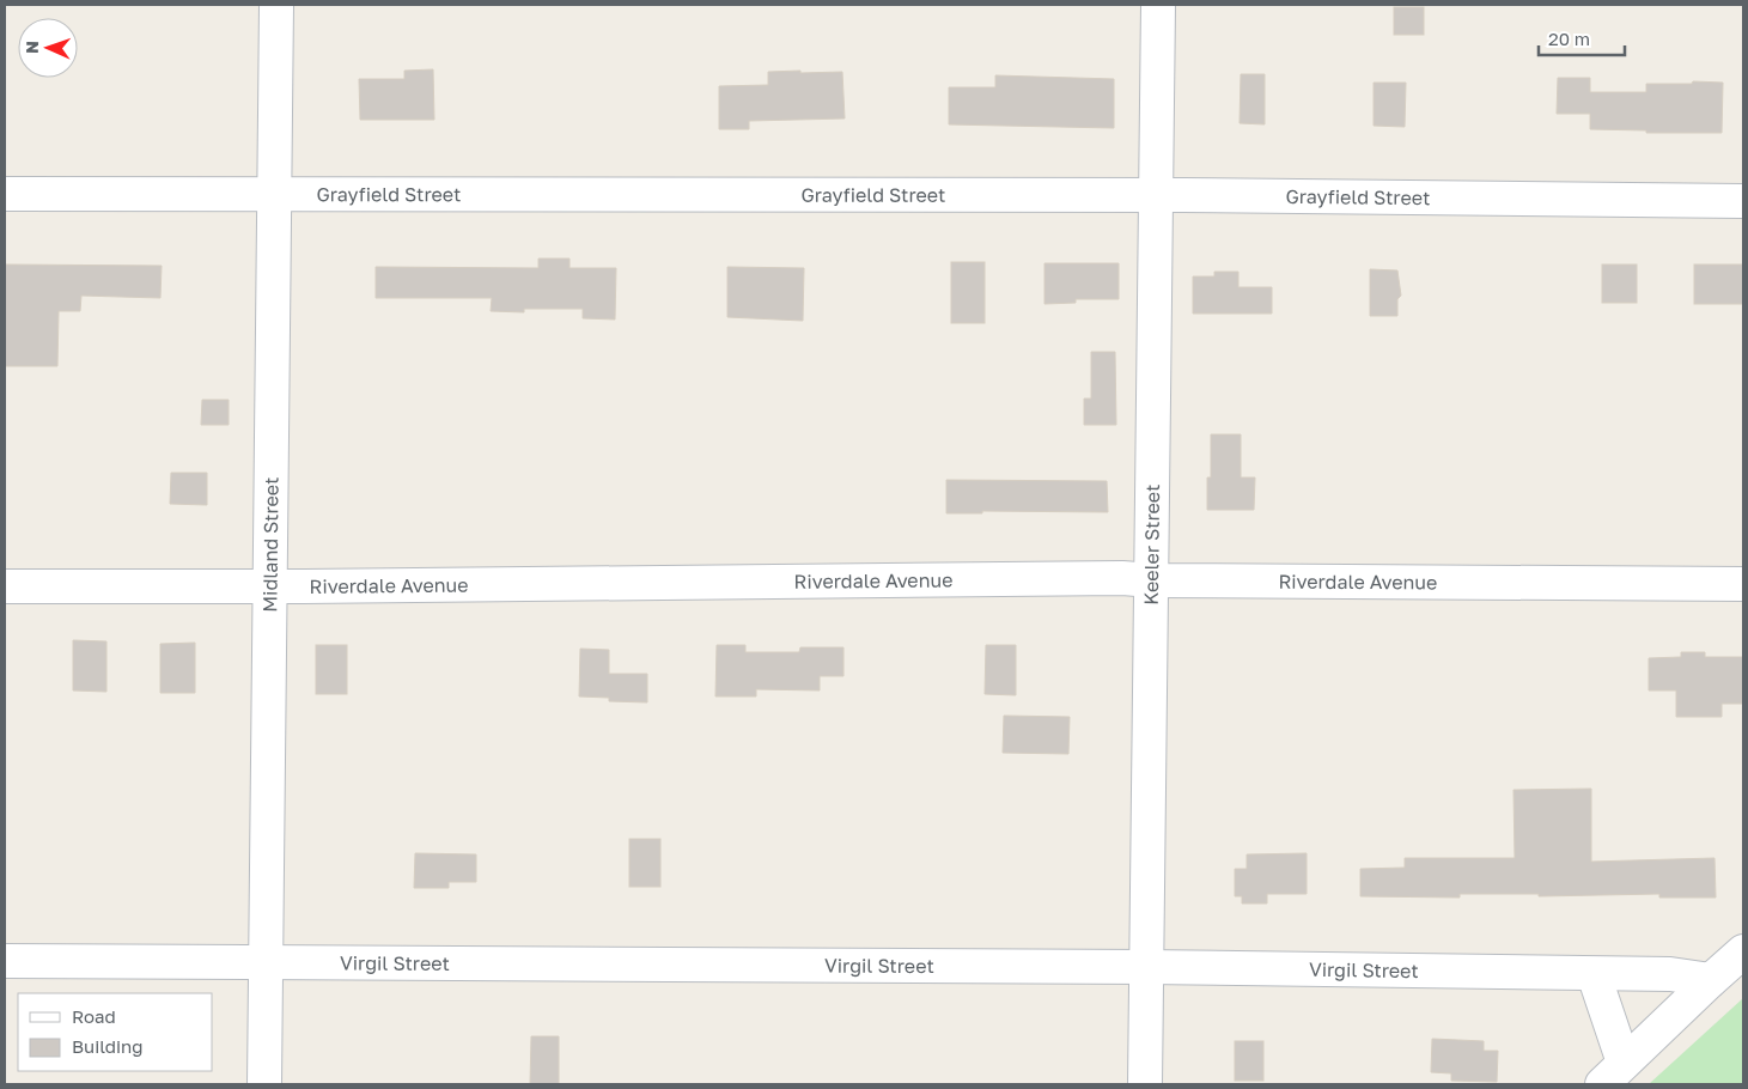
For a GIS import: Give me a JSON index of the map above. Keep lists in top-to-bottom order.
{
  "streets": {
    "street": [
      "Grayfield Street",
      "Midland Street",
      "Keeler Street",
      "Riverdale Avenue",
      "Virgil Street"
    ]
  },
  "crossings": [
    ["Grayfield Street", "Midland Street"],
    ["Grayfield Street", "Keeler Street"],
    ["Midland Street", "Riverdale Avenue"],
    ["Midland Street", "Virgil Street"],
    ["Keeler Street", "Riverdale Avenue"],
    ["Keeler Street", "Virgil Street"]
  ],
  "legend": ["Road", "Building"],
  "scale_bar": "20 m",
  "north": "left"
}
